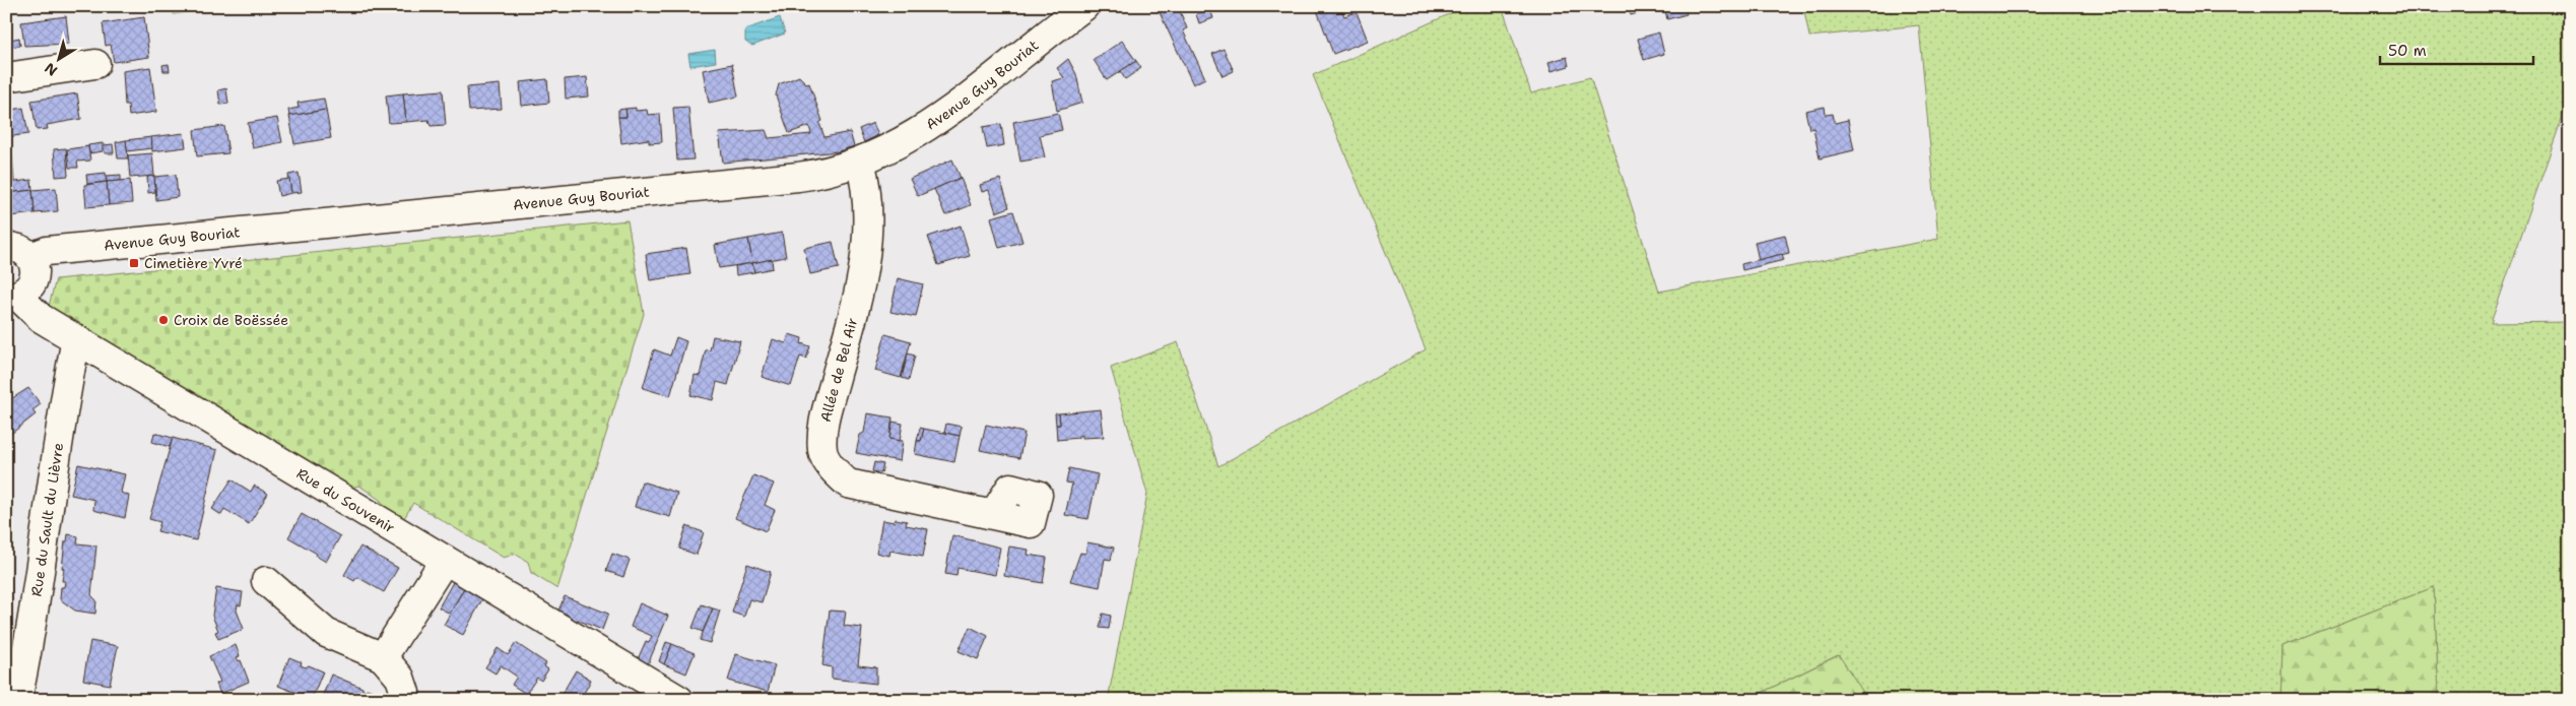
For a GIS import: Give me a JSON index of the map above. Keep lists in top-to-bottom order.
{
  "streets": {
    "street": [
      "Avenue Guy Bouriat",
      "Allée de Bel Air",
      "Rue du Souvenir",
      "Rue du Sault du Lièvre"
    ]
  },
  "crossings": [
    ["Avenue Guy Bouriat", "Allée de Bel Air"],
    ["Rue du Souvenir", "Rue du Sault du Lièvre"]
  ],
  "places": {
    "transit": ["Cimetière Yvré"],
    "other": ["Croix de Boëssée"]
  },
  "scale_bar": "50 m",
  "north": "bottom left"
}
